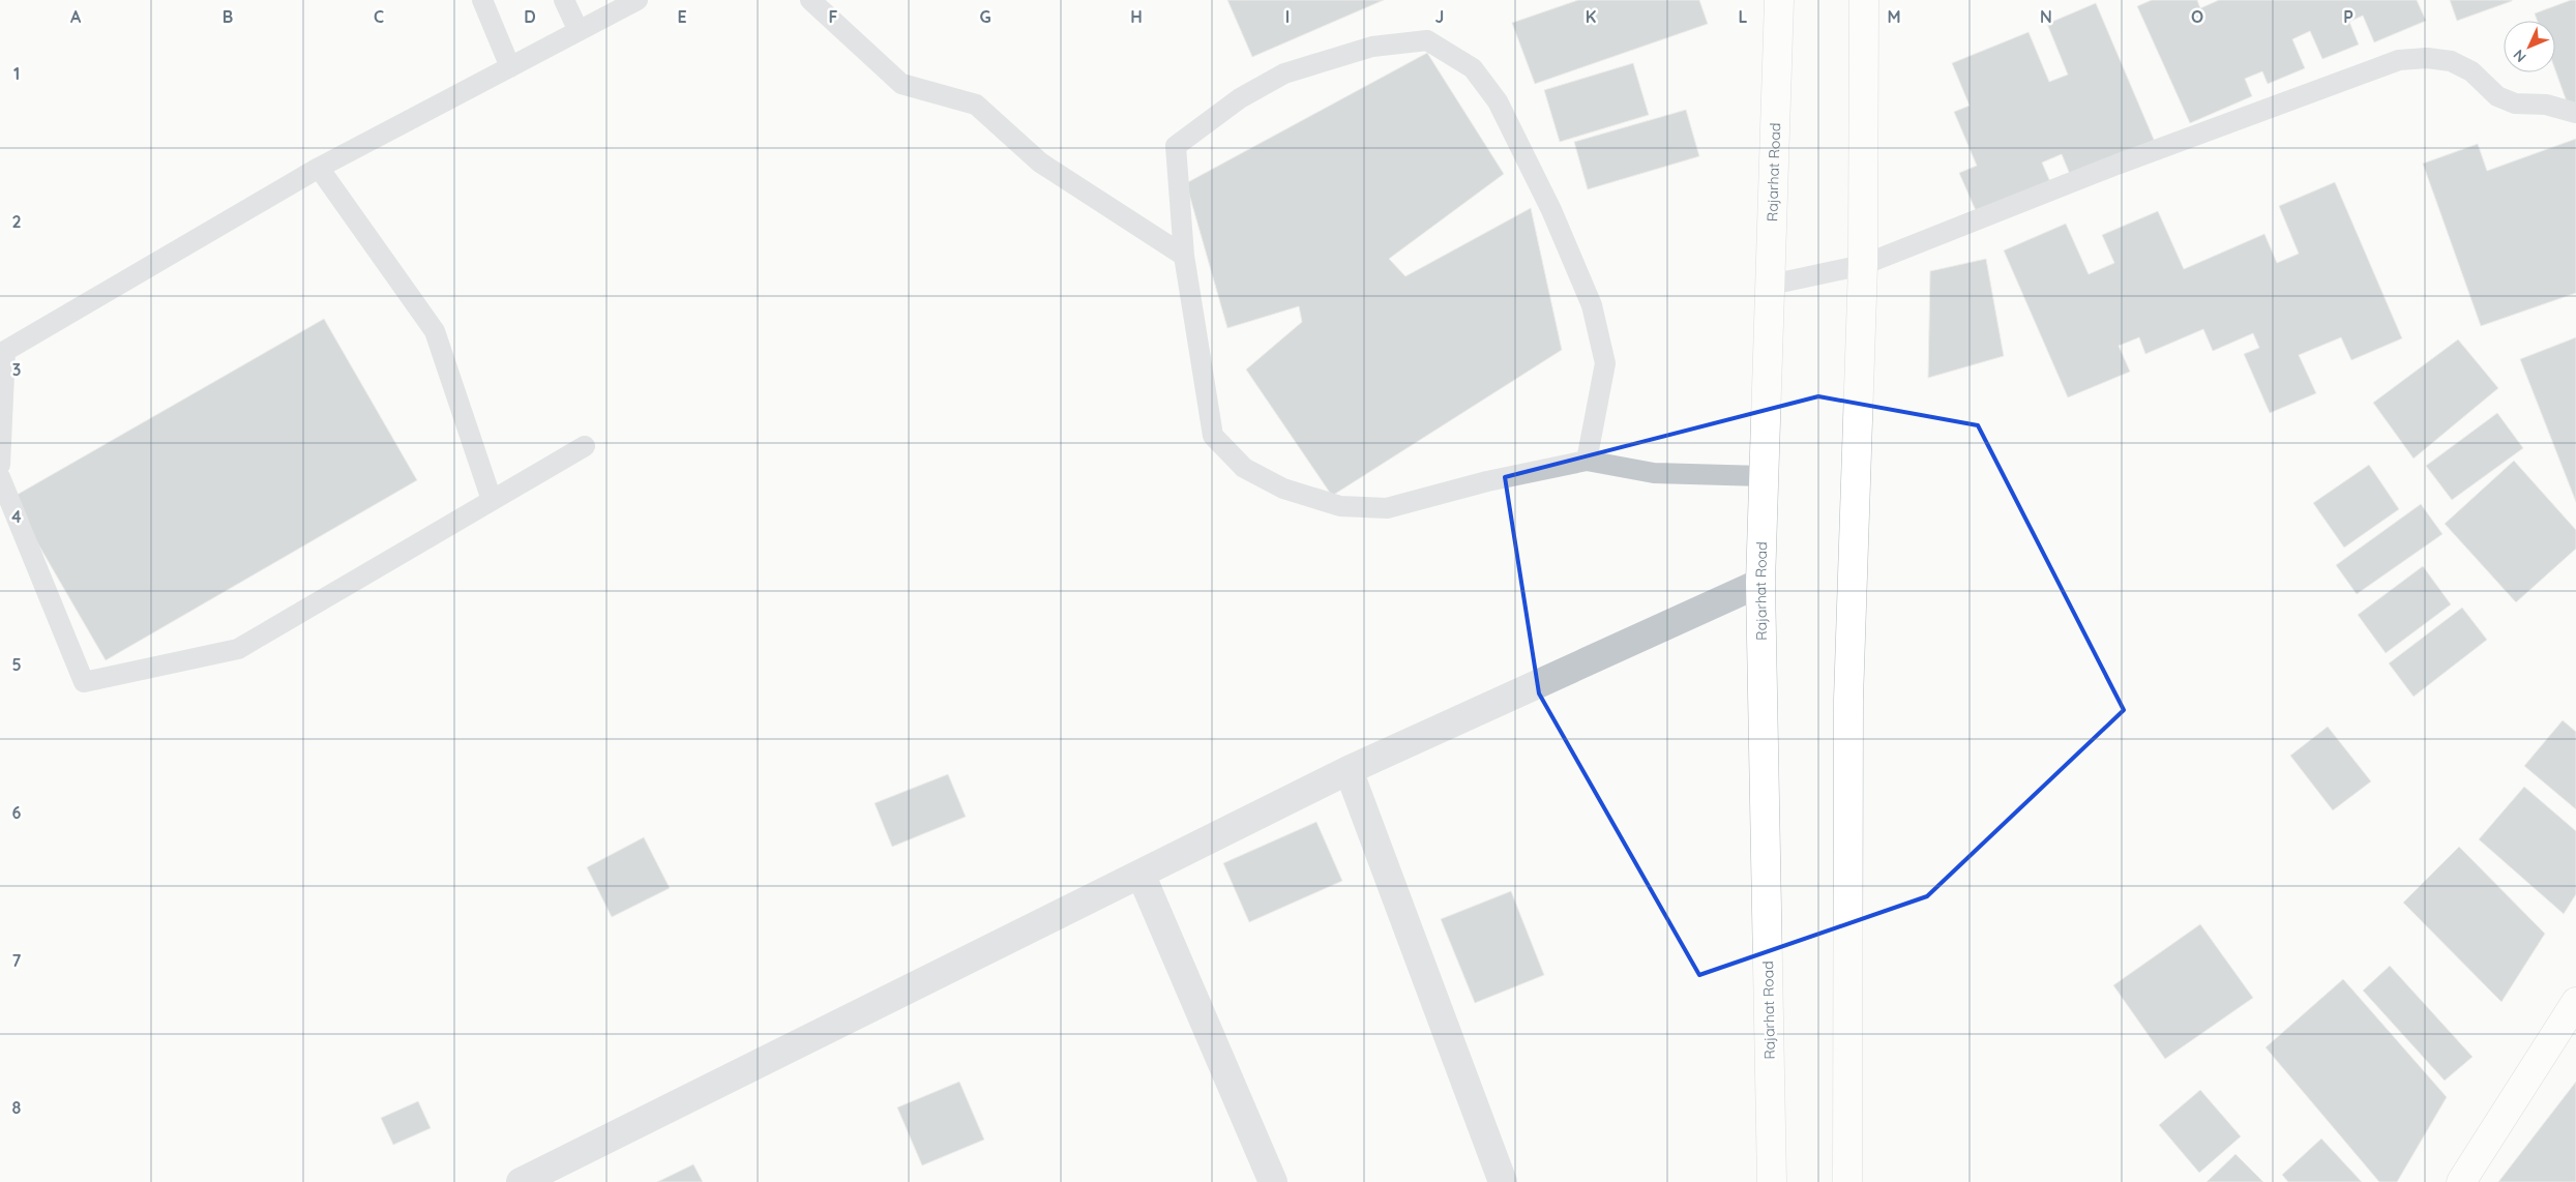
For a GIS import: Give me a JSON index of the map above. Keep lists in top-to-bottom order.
{
  "streets": {
    "main road": ["Rajarhat Road"]
  },
  "north": "bottom left",
  "grid": {
    "columns": [
      "A",
      "B",
      "C",
      "D",
      "E",
      "F",
      "G",
      "H",
      "I",
      "J",
      "K",
      "L",
      "M",
      "N",
      "O",
      "P"
    ],
    "rows": [
      "1",
      "2",
      "3",
      "4",
      "5",
      "6",
      "7",
      "8"
    ]
  }
}
